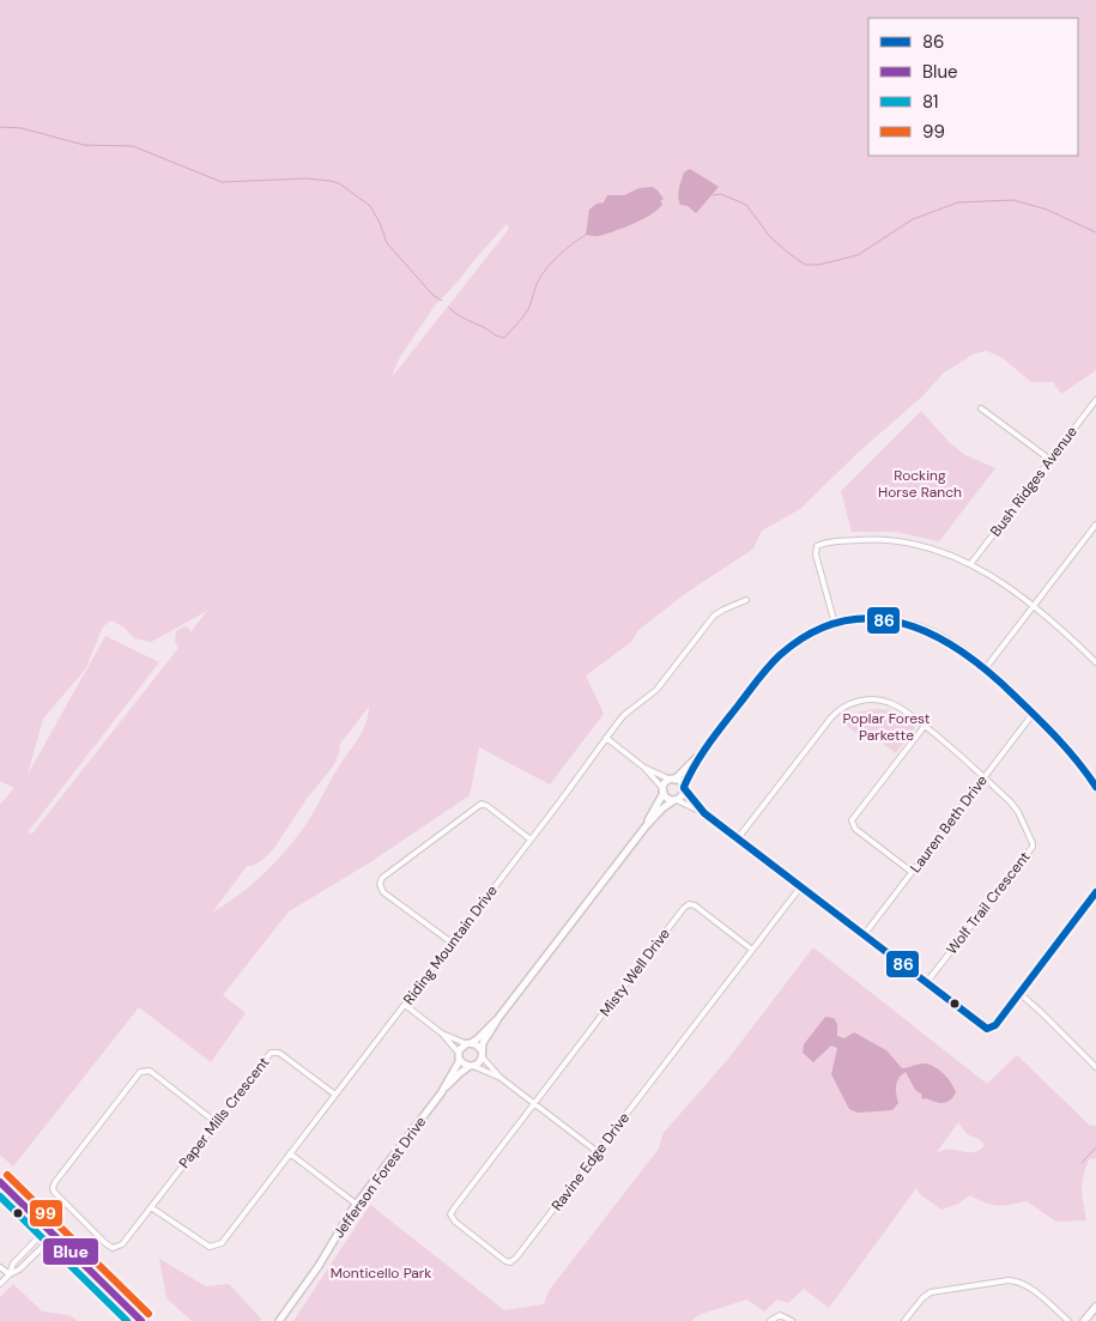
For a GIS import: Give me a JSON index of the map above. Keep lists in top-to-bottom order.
{
  "streets": {
    "street": [
      "Bush Ridges Avenue",
      "Lauren Beth Drive",
      "Wolf Trail Crescent",
      "Riding Mountain Drive",
      "Misty Well Drive",
      "Paper Mills Crescent",
      "Ravine Edge Drive",
      "Jefferson Forest Drive"
    ]
  },
  "crossings": [
    ["Lauren Beth Drive", "Wolf Trail Crescent"],
    ["Riding Mountain Drive", "Paper Mills Crescent"],
    ["Misty Well Drive", "Ravine Edge Drive"]
  ],
  "parks": ["Rocking Horse Ranch", "Poplar Forest Parkette", "Monticello Park"],
  "lines": [
    "transit line 86",
    "transit line 99",
    "transit line Blue",
    "transit line 81"
  ],
  "legend": [
    "86",
    "Blue",
    "81",
    "99"
  ]
}
